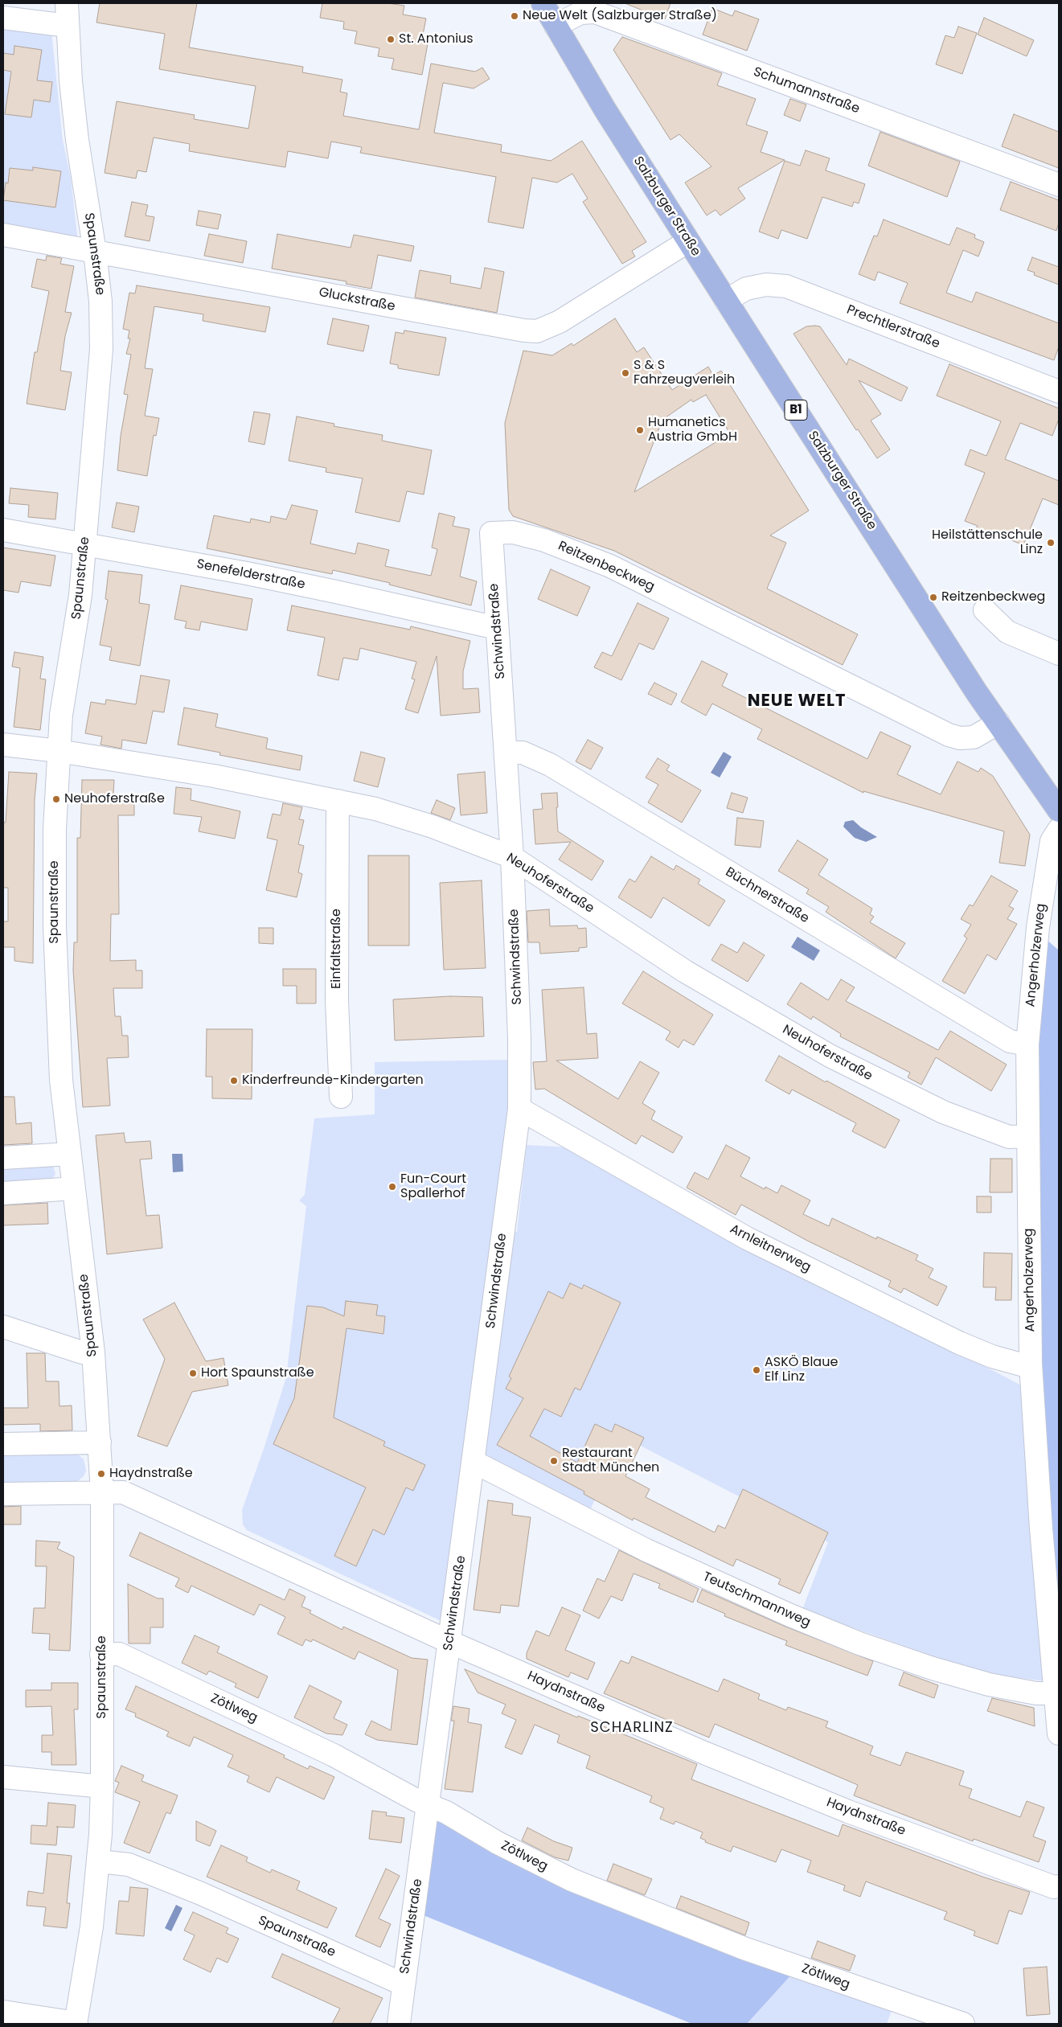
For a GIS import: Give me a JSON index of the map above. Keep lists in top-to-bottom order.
{
  "streets": {
    "main road": ["Salzburger Straße", "B1"],
    "street": [
      "Schumannstraße",
      "Spaunstraße",
      "Gluckstraße",
      "Prechtlerstraße",
      "Reitzenbeckweg",
      "Senefelderstraße",
      "Schwindstraße",
      "Neuhoferstraße",
      "Büchnerstraße",
      "Einfaltstraße",
      "Angerholzerweg",
      "Arnleitnerweg",
      "Teutschmannweg",
      "Haydnstraße",
      "Zötlweg"
    ]
  },
  "crossings": [
    ["Schumannstraße", "Salzburger Straße"],
    ["Salzburger Straße", "Gluckstraße"],
    ["Salzburger Straße", "Prechtlerstraße"],
    ["Salzburger Straße", "Reitzenbeckweg"],
    ["Spaunstraße", "Gluckstraße"],
    ["Spaunstraße", "Senefelderstraße"],
    ["Spaunstraße", "Schwindstraße"],
    ["Spaunstraße", "Neuhoferstraße"],
    ["Spaunstraße", "Haydnstraße"],
    ["Spaunstraße", "Zötlweg"],
    ["Reitzenbeckweg", "Schwindstraße"],
    ["Senefelderstraße", "Schwindstraße"],
    ["Schwindstraße", "Neuhoferstraße"],
    ["Schwindstraße", "Büchnerstraße"],
    ["Schwindstraße", "Arnleitnerweg"],
    ["Schwindstraße", "Teutschmannweg"],
    ["Schwindstraße", "Haydnstraße"],
    ["Schwindstraße", "Zötlweg"],
    ["Neuhoferstraße", "Einfaltstraße"],
    ["Neuhoferstraße", "Angerholzerweg"],
    ["Büchnerstraße", "Angerholzerweg"],
    ["Angerholzerweg", "Arnleitnerweg"],
    ["Angerholzerweg", "Teutschmannweg"]
  ],
  "districts": ["NEUE WELT", "SCHARLINZ"],
  "places": [
    "Neue Welt (Salzburger Straße)",
    "St. Antonius",
    "S & S Fahrzeugverleih",
    "Humanetics Austria GmbH",
    "Heilstättenschule Linz",
    "Reitzenbeckweg",
    "Neuhoferstraße",
    "Kinderfreunde-Kindergarten",
    "Fun-Court Spallerhof",
    "ASKÖ Blaue Elf Linz",
    "Hort Spaunstraße",
    "Restaurant Stadt München",
    "Haydnstraße"
  ]
}
